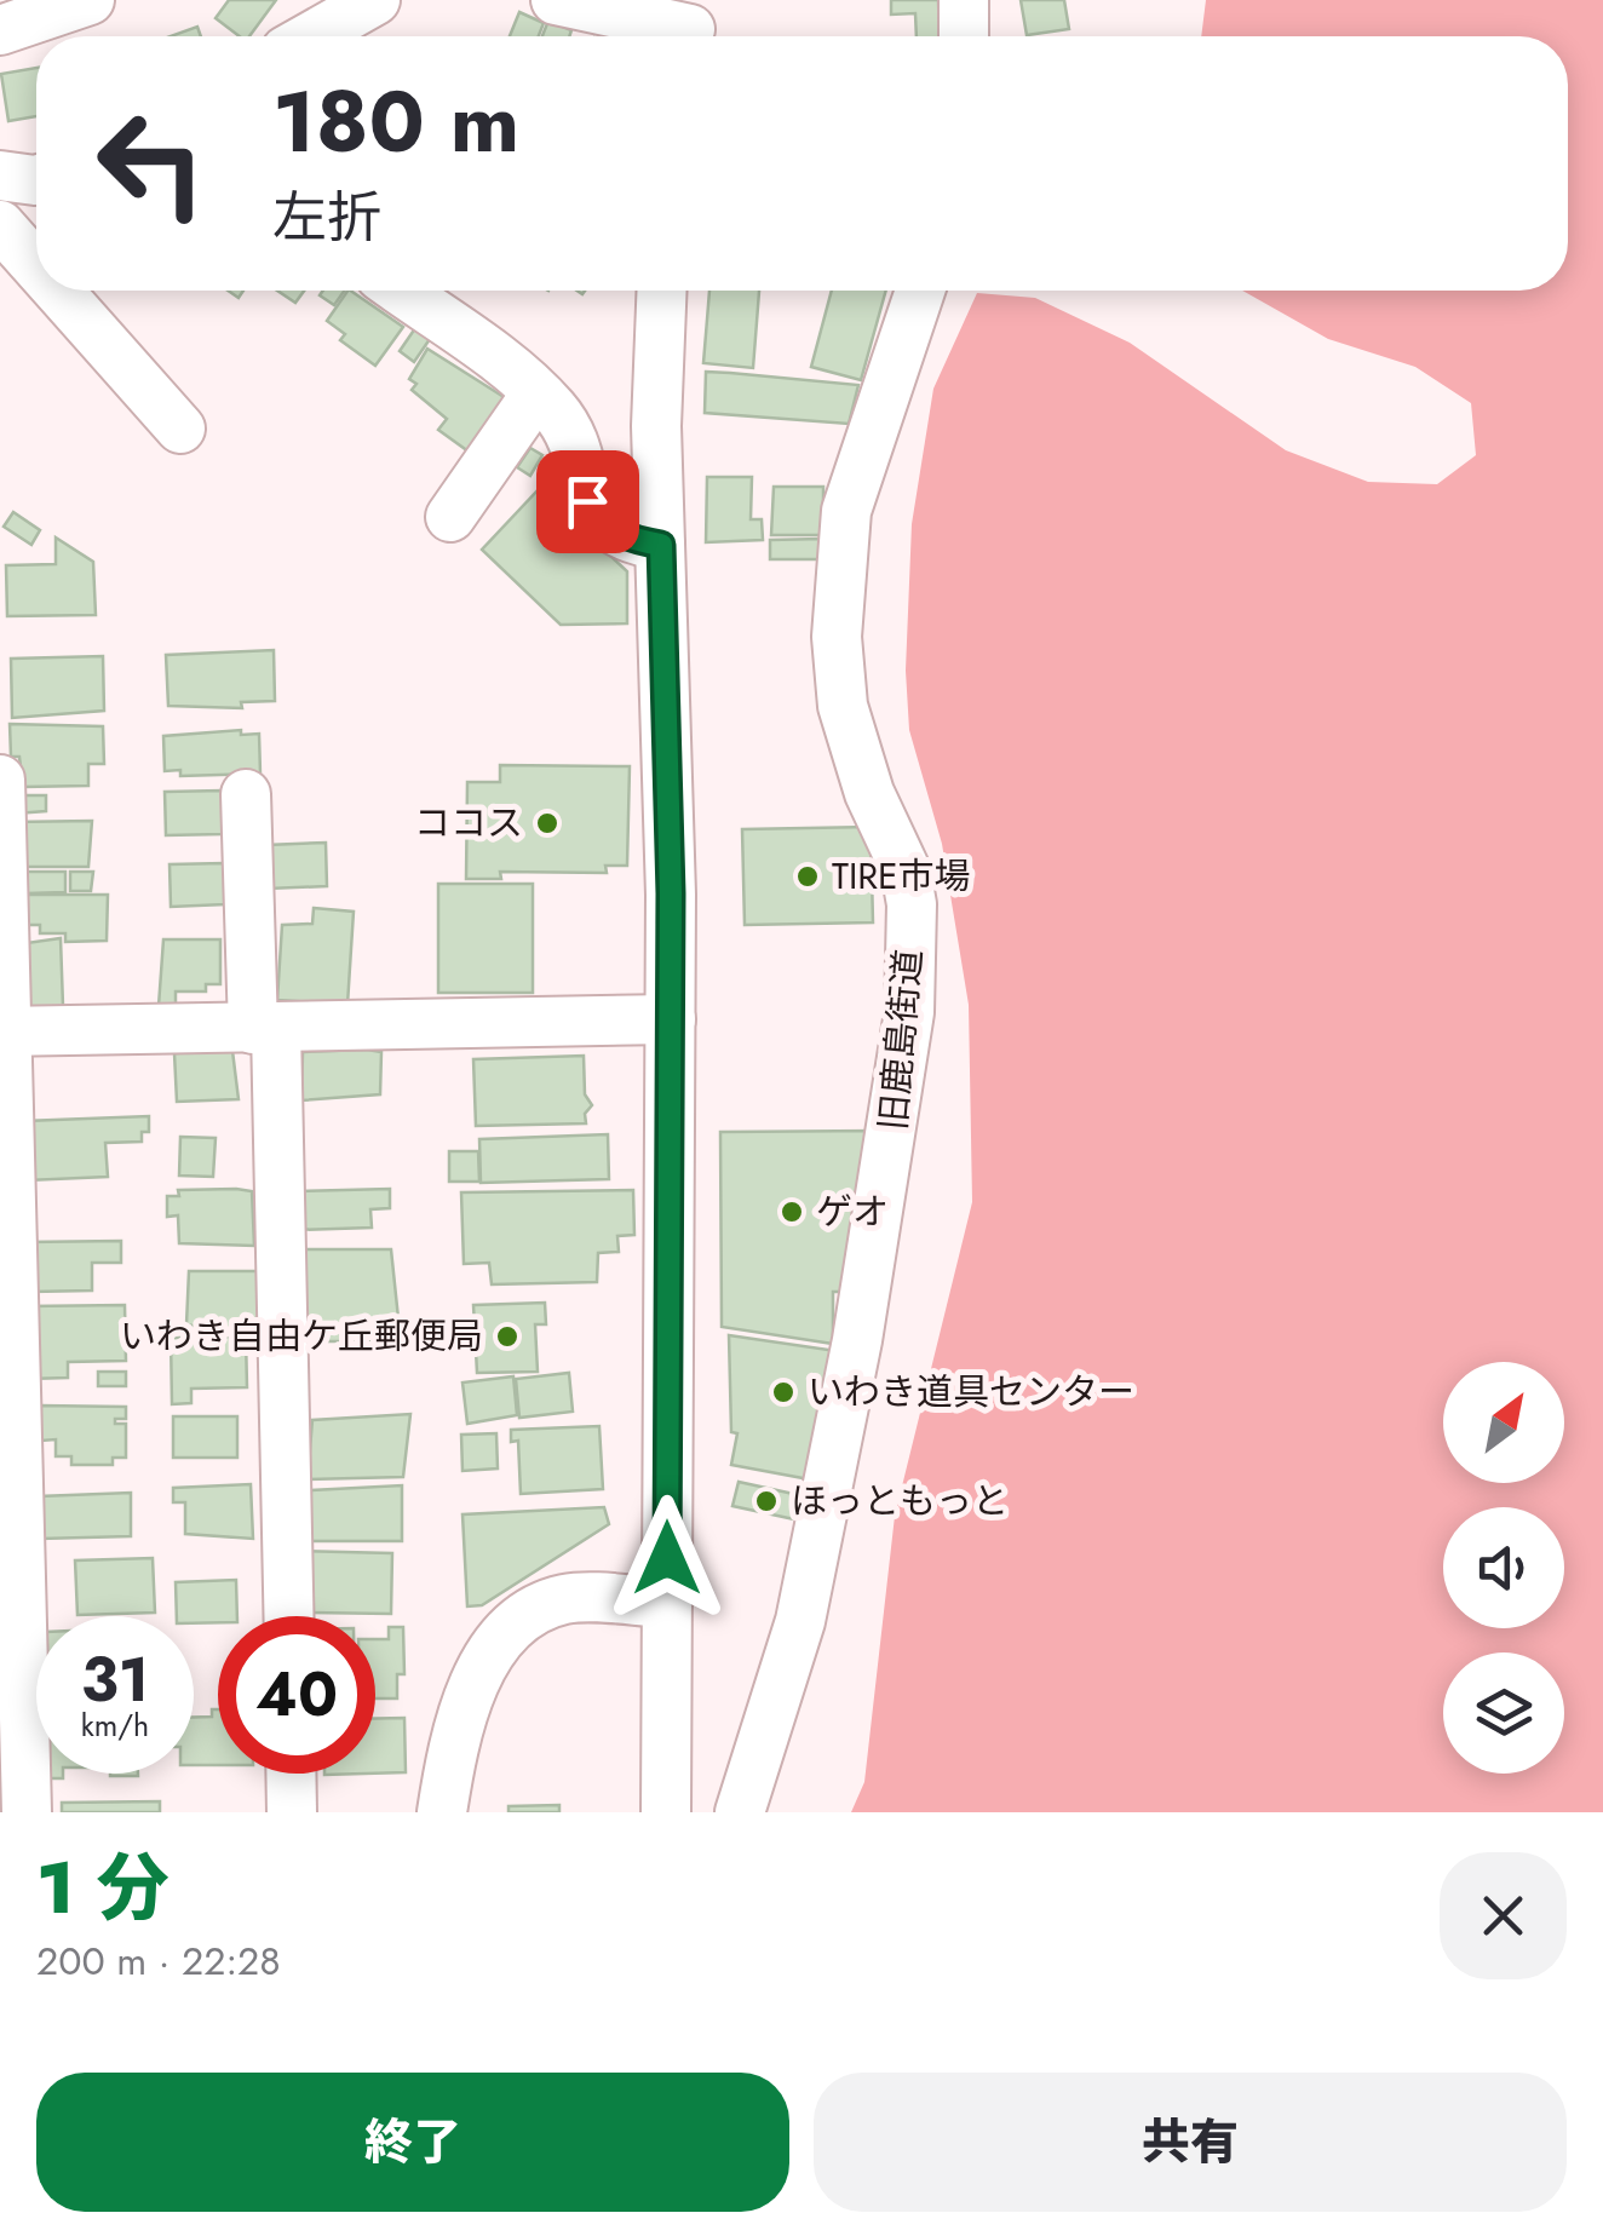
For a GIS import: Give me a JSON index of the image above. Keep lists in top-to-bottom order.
{
  "streets": {
    "street": ["旧鹿島街道"]
  },
  "places": [
    "ココス",
    "TIRE市場",
    "ゲオ",
    "いわき自由ケ丘郵便局",
    "いわき道具センター",
    "ほっともっと"
  ],
  "north": "top right",
  "page": {
    "turn": ["180 m", "左折"],
    "speed": "31 km/h",
    "limit": "40",
    "heading": ["1 分", "200 m · 22:28"],
    "buttons": ["終了", "共有"]
  }
}
